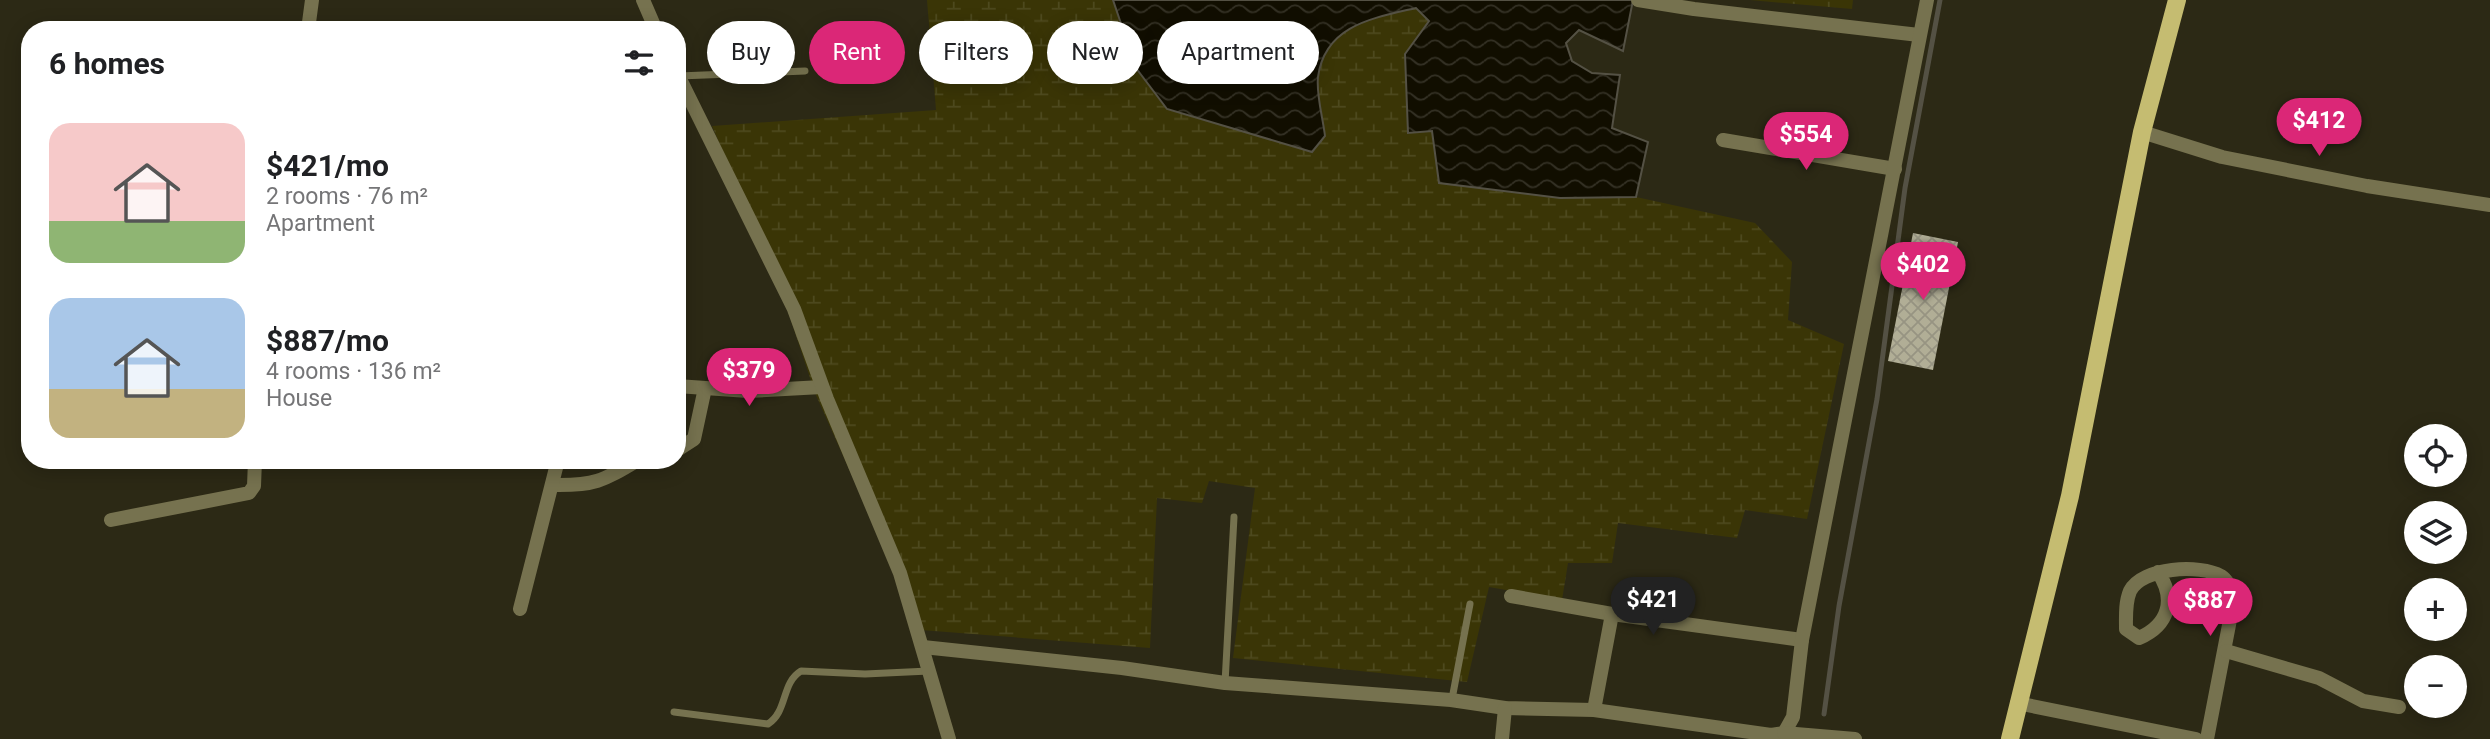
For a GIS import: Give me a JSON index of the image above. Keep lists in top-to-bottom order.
{
  "page": {
    "chip": [
      "Buy",
      "Rent",
      "Filters",
      "New",
      "Apartment"
    ],
    "heading": "6 homes",
    "price": [
      "$412",
      "$554",
      "$402",
      "$379",
      "$421",
      "$887"
    ],
    "list": [
      {
        "name": "$421/mo",
        "note": "2 rooms · 76 m² · Apartment"
      },
      {
        "name": "$887/mo",
        "note": "4 rooms · 136 m² · House"
      }
    ],
    "map_buttons": ["+", "−"]
  }
}
